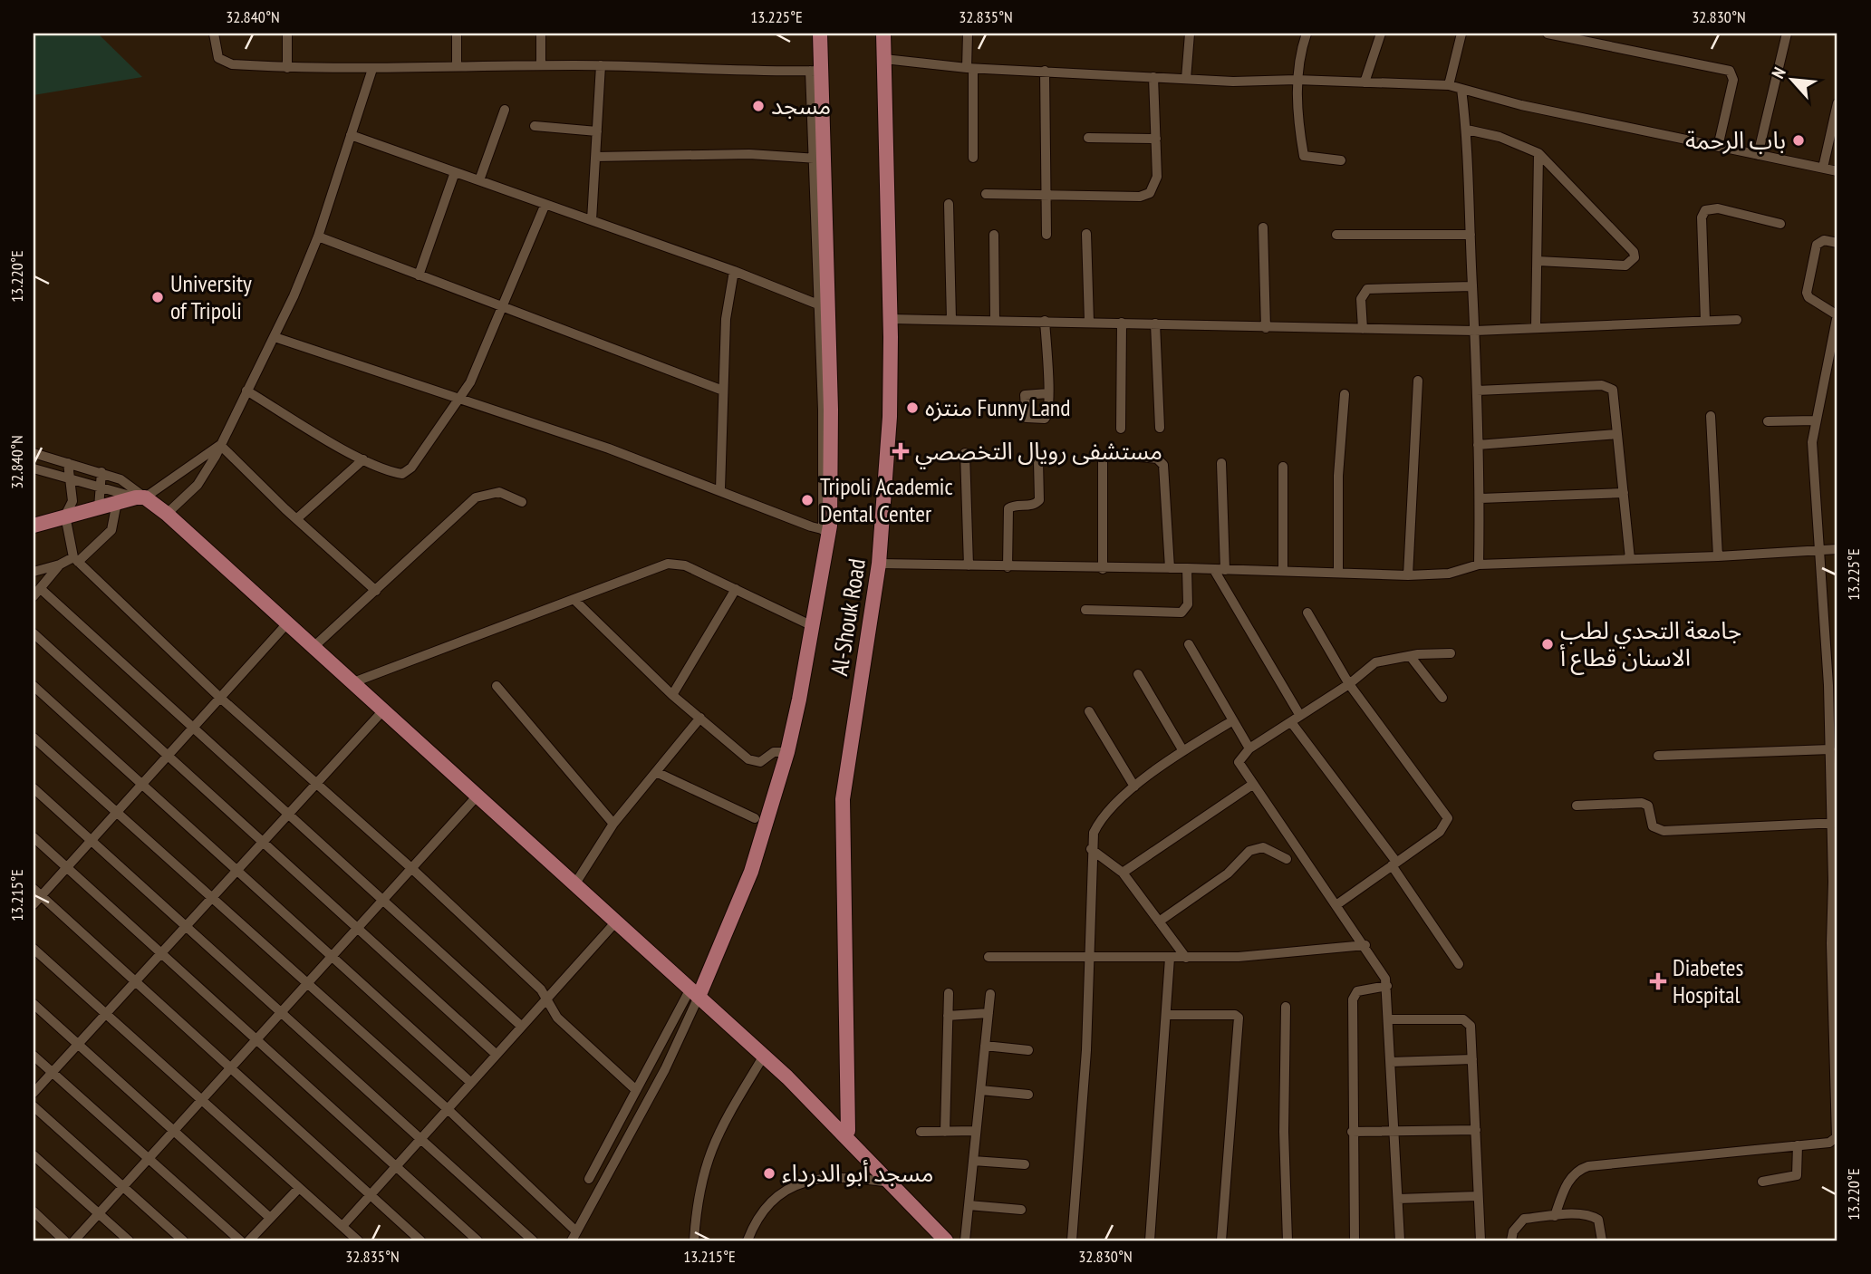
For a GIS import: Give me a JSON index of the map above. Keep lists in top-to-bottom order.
{
  "streets": {
    "main road": ["Al-Shouk Road"]
  },
  "places": {
    "other": [
      "مسجد",
      "باب الرحمة",
      "University of Tripoli",
      "منتزه Funny Land",
      "Tripoli Academic Dental Center",
      "جامعة التحدي لطب الاسنان قطاع أ",
      "مسجد أبو الدرداء"
    ],
    "health": ["مستشفى رويال التخصصي", "Diabetes Hospital"]
  },
  "north": "top left",
  "coordinates": [
    "32.840°N",
    "13.225°E",
    "32.835°N",
    "32.830°N",
    "13.220°E",
    "13.215°E"
  ]
}
